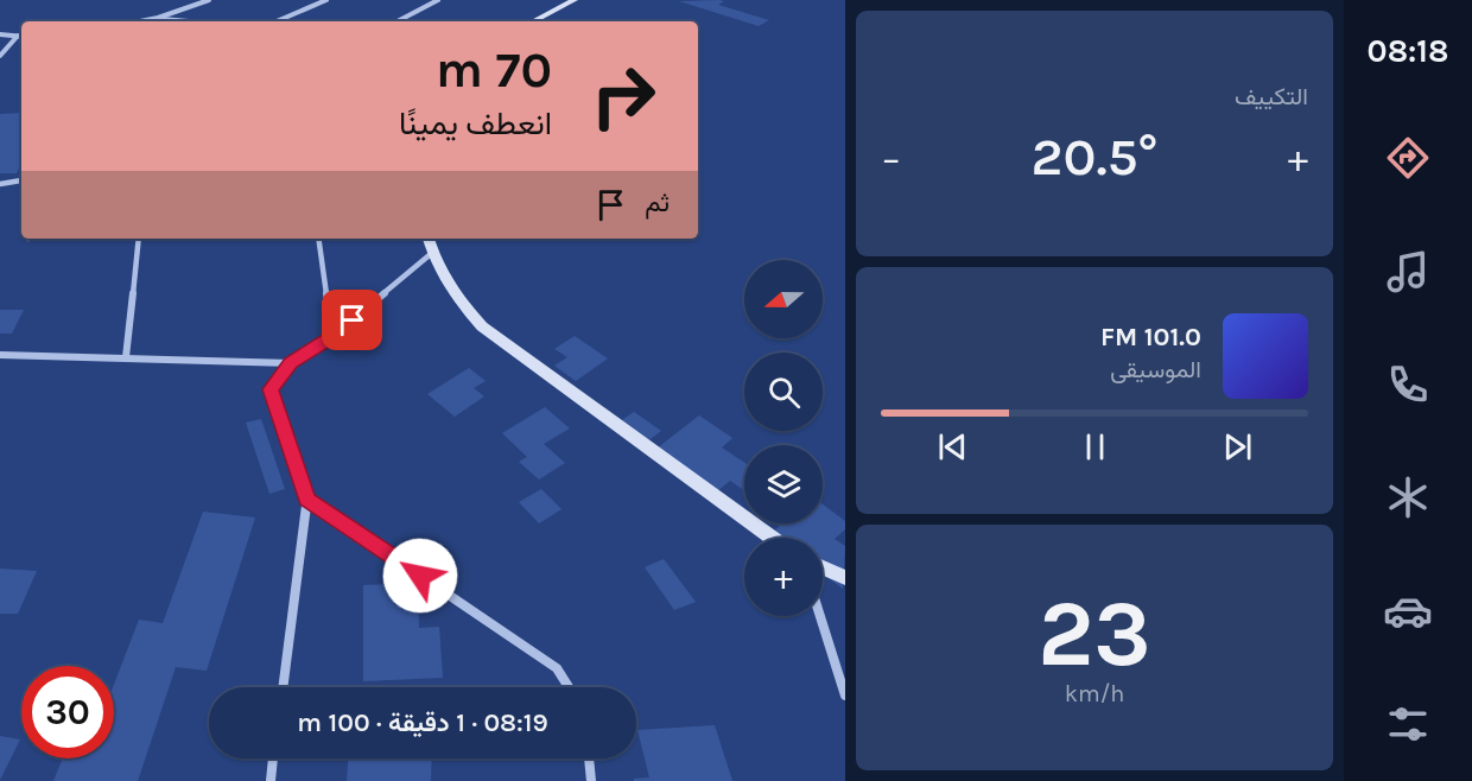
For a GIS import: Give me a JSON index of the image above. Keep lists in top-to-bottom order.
{
  "north": "left",
  "page": {
    "tabs": "08:18",
    "tile": [
      "التكييف",
      ["23", "km/h"]
    ],
    "turn": ["70 m", "انعطف يمينًا"],
    "heat": ["−", "20.5°", "+"],
    "then": "ثم",
    "map_buttons": "+",
    "song": ["101.0 FM", "الموسيقى"],
    "limit": "30",
    "trip": "08:19 · 1 دقيقة · 100 m"
  }
}
